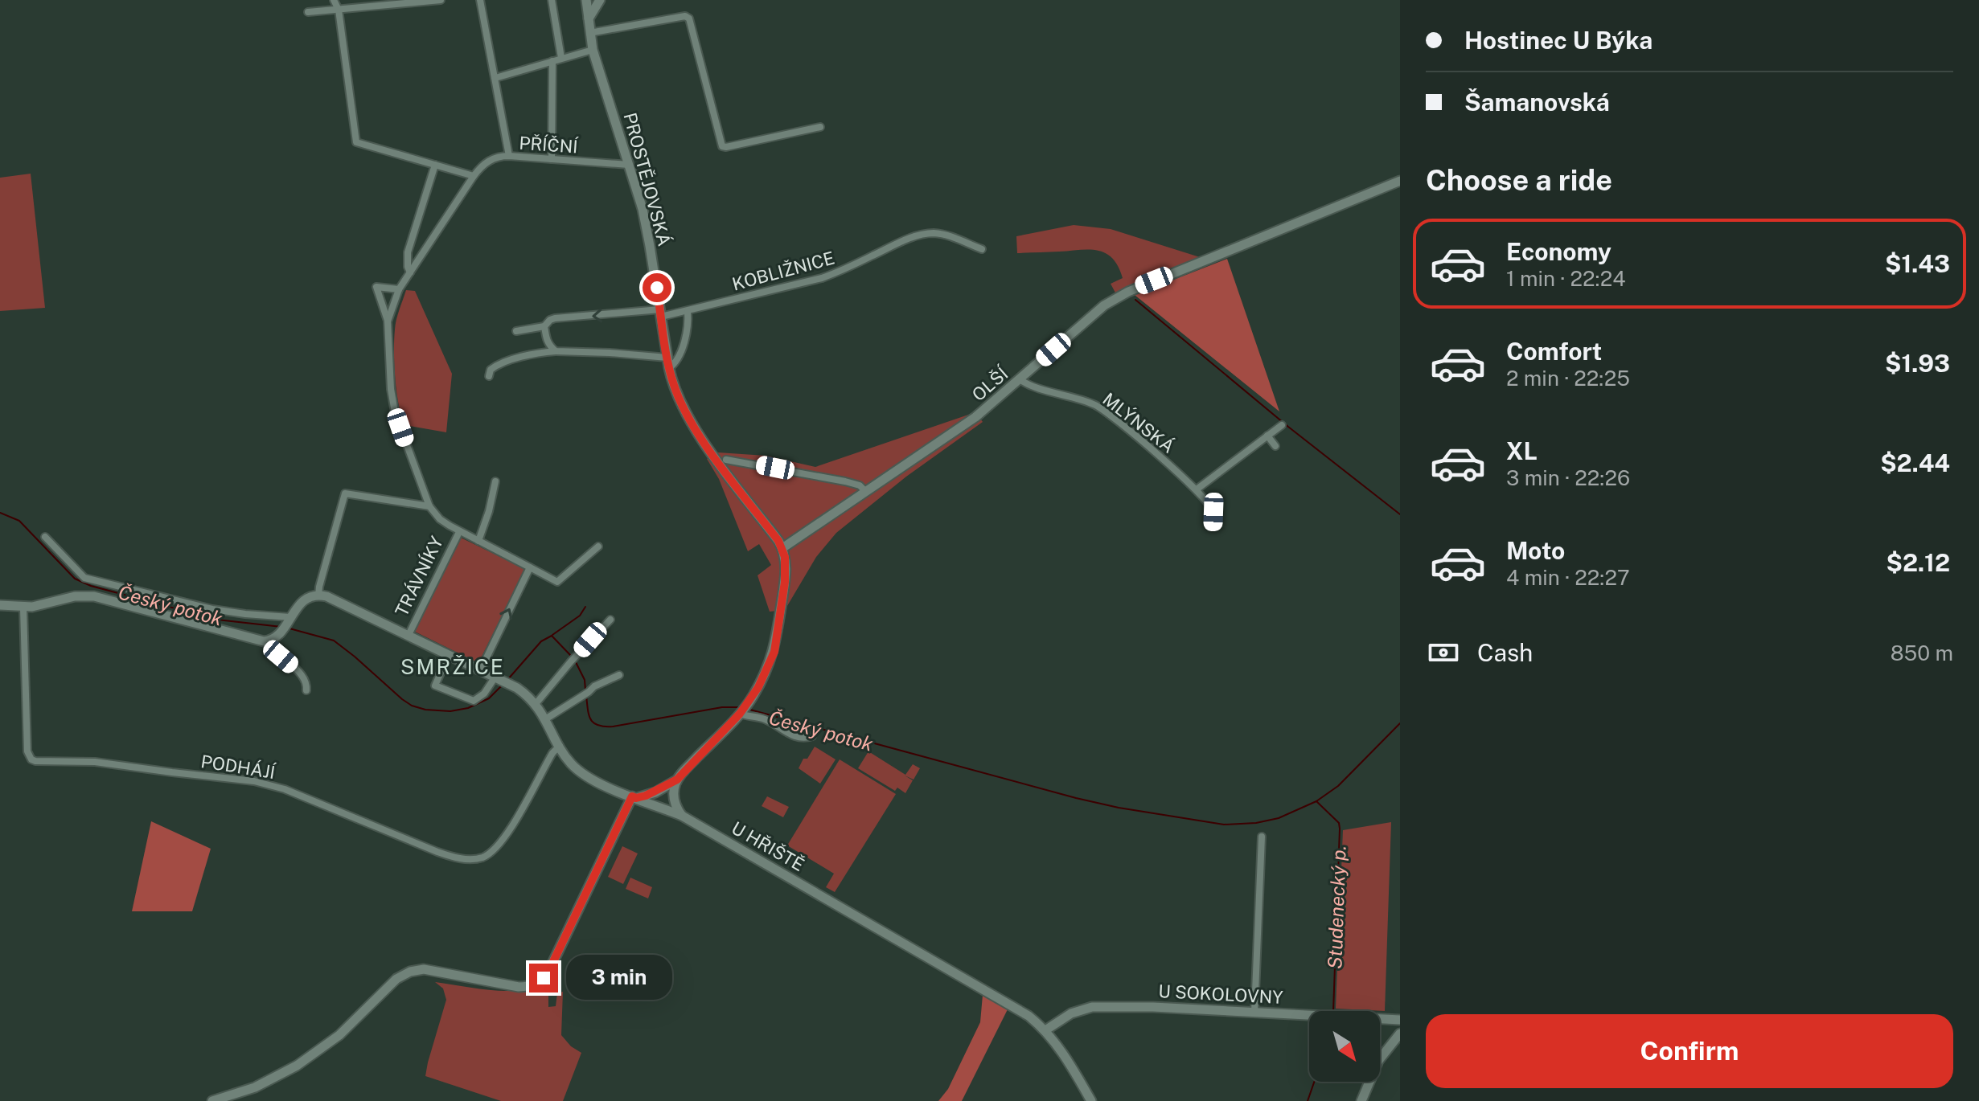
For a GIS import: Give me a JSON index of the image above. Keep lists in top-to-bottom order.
{
  "streets": {
    "street": [
      "PŘÍČNÍ",
      "PROSTĚJOVSKÁ",
      "KOBLIŽNICE",
      "OLŠÍ",
      "MLÝNSKÁ",
      "TRÁVNÍKY",
      "PODHÁJÍ",
      "U HŘIŠTĚ",
      "U SOKOLOVNY"
    ]
  },
  "crossings": [
    ["PŘÍČNÍ", "PROSTĚJOVSKÁ"],
    ["PROSTĚJOVSKÁ", "KOBLIŽNICE"],
    ["PROSTĚJOVSKÁ", "OLŠÍ"],
    ["OLŠÍ", "MLÝNSKÁ"],
    ["TRÁVNÍKY", "PODHÁJÍ"],
    ["TRÁVNÍKY", "U HŘIŠTĚ"],
    ["U HŘIŠTĚ", "U SOKOLOVNY"]
  ],
  "districts": ["SMRŽICE"],
  "water": ["Český potok", "Studenecký p."],
  "north": "bottom right",
  "page": {
    "banner": ["Hostinec U Býka", "Šamanovská"],
    "heading": "Choose a ride",
    "list": [
      {
        "name": "Economy",
        "note": "1 min · 22:24",
        "value": "$1.43"
      },
      {
        "name": "Comfort",
        "note": "2 min · 22:25",
        "value": "$1.93"
      },
      {
        "name": "XL",
        "note": "3 min · 22:26",
        "value": "$2.44"
      },
      {
        "name": "Moto",
        "note": "4 min · 22:27",
        "value": "$2.12"
      }
    ],
    "pay": ["Cash", "850 m"],
    "bubble": "3 min",
    "buttons": "Confirm"
  }
}
